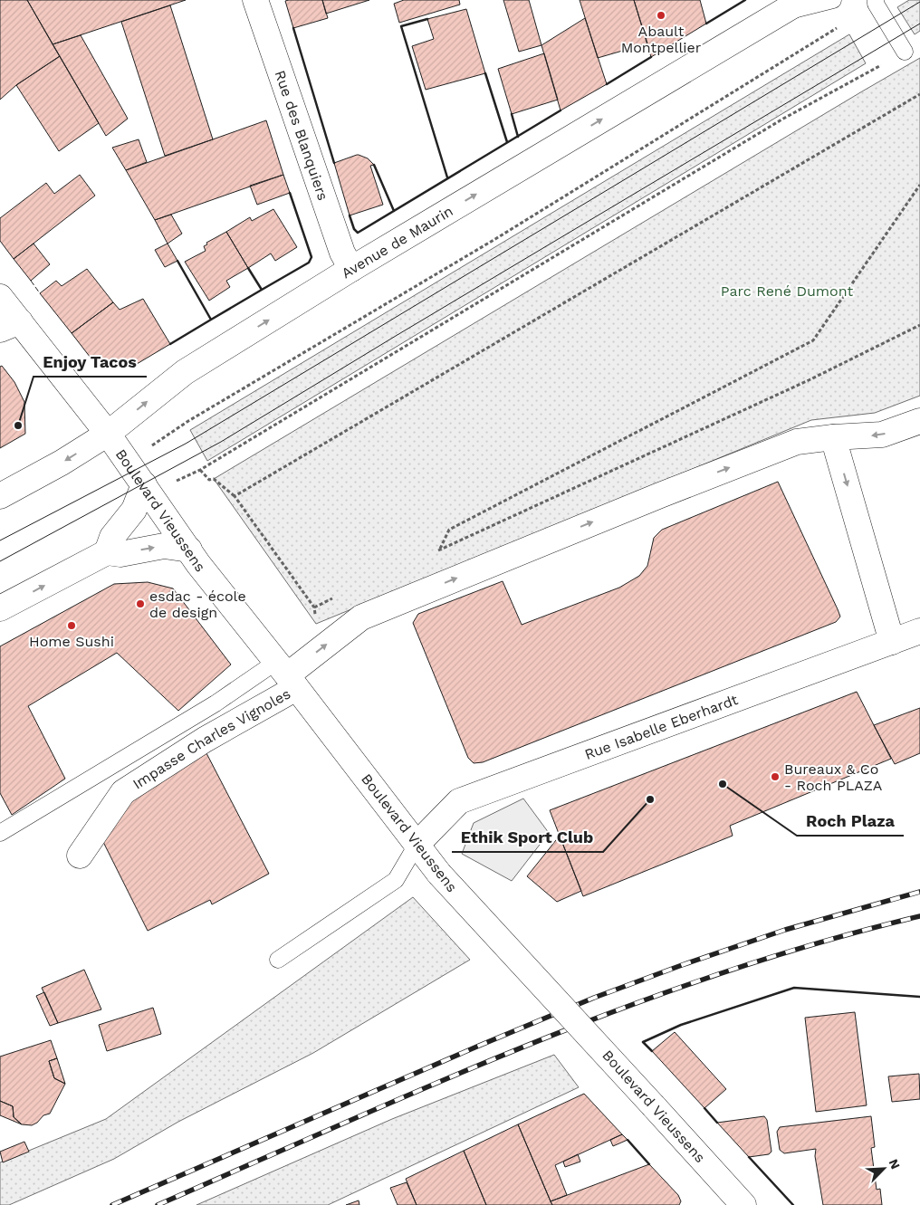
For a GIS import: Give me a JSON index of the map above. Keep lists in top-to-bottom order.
{
  "streets": {
    "street": [
      "Rue des Blanquiers",
      "Avenue de Maurin",
      "Boulevard Vieussens",
      "Rue Isabelle Eberhardt",
      "Impasse Charles Vignoles"
    ]
  },
  "crossings": [
    ["Rue des Blanquiers", "Avenue de Maurin"],
    ["Avenue de Maurin", "Boulevard Vieussens"],
    ["Boulevard Vieussens", "Rue Isabelle Eberhardt"],
    ["Boulevard Vieussens", "Impasse Charles Vignoles"]
  ],
  "parks": ["Parc René Dumont"],
  "places": [
    "Abault Montpellier",
    "Enjoy Tacos",
    "esdac - école de design",
    "Home Sushi",
    "Bureaux & Co - Roch PLAZA",
    "Roch Plaza",
    "Ethik Sport Club"
  ],
  "north": "top right"
}
